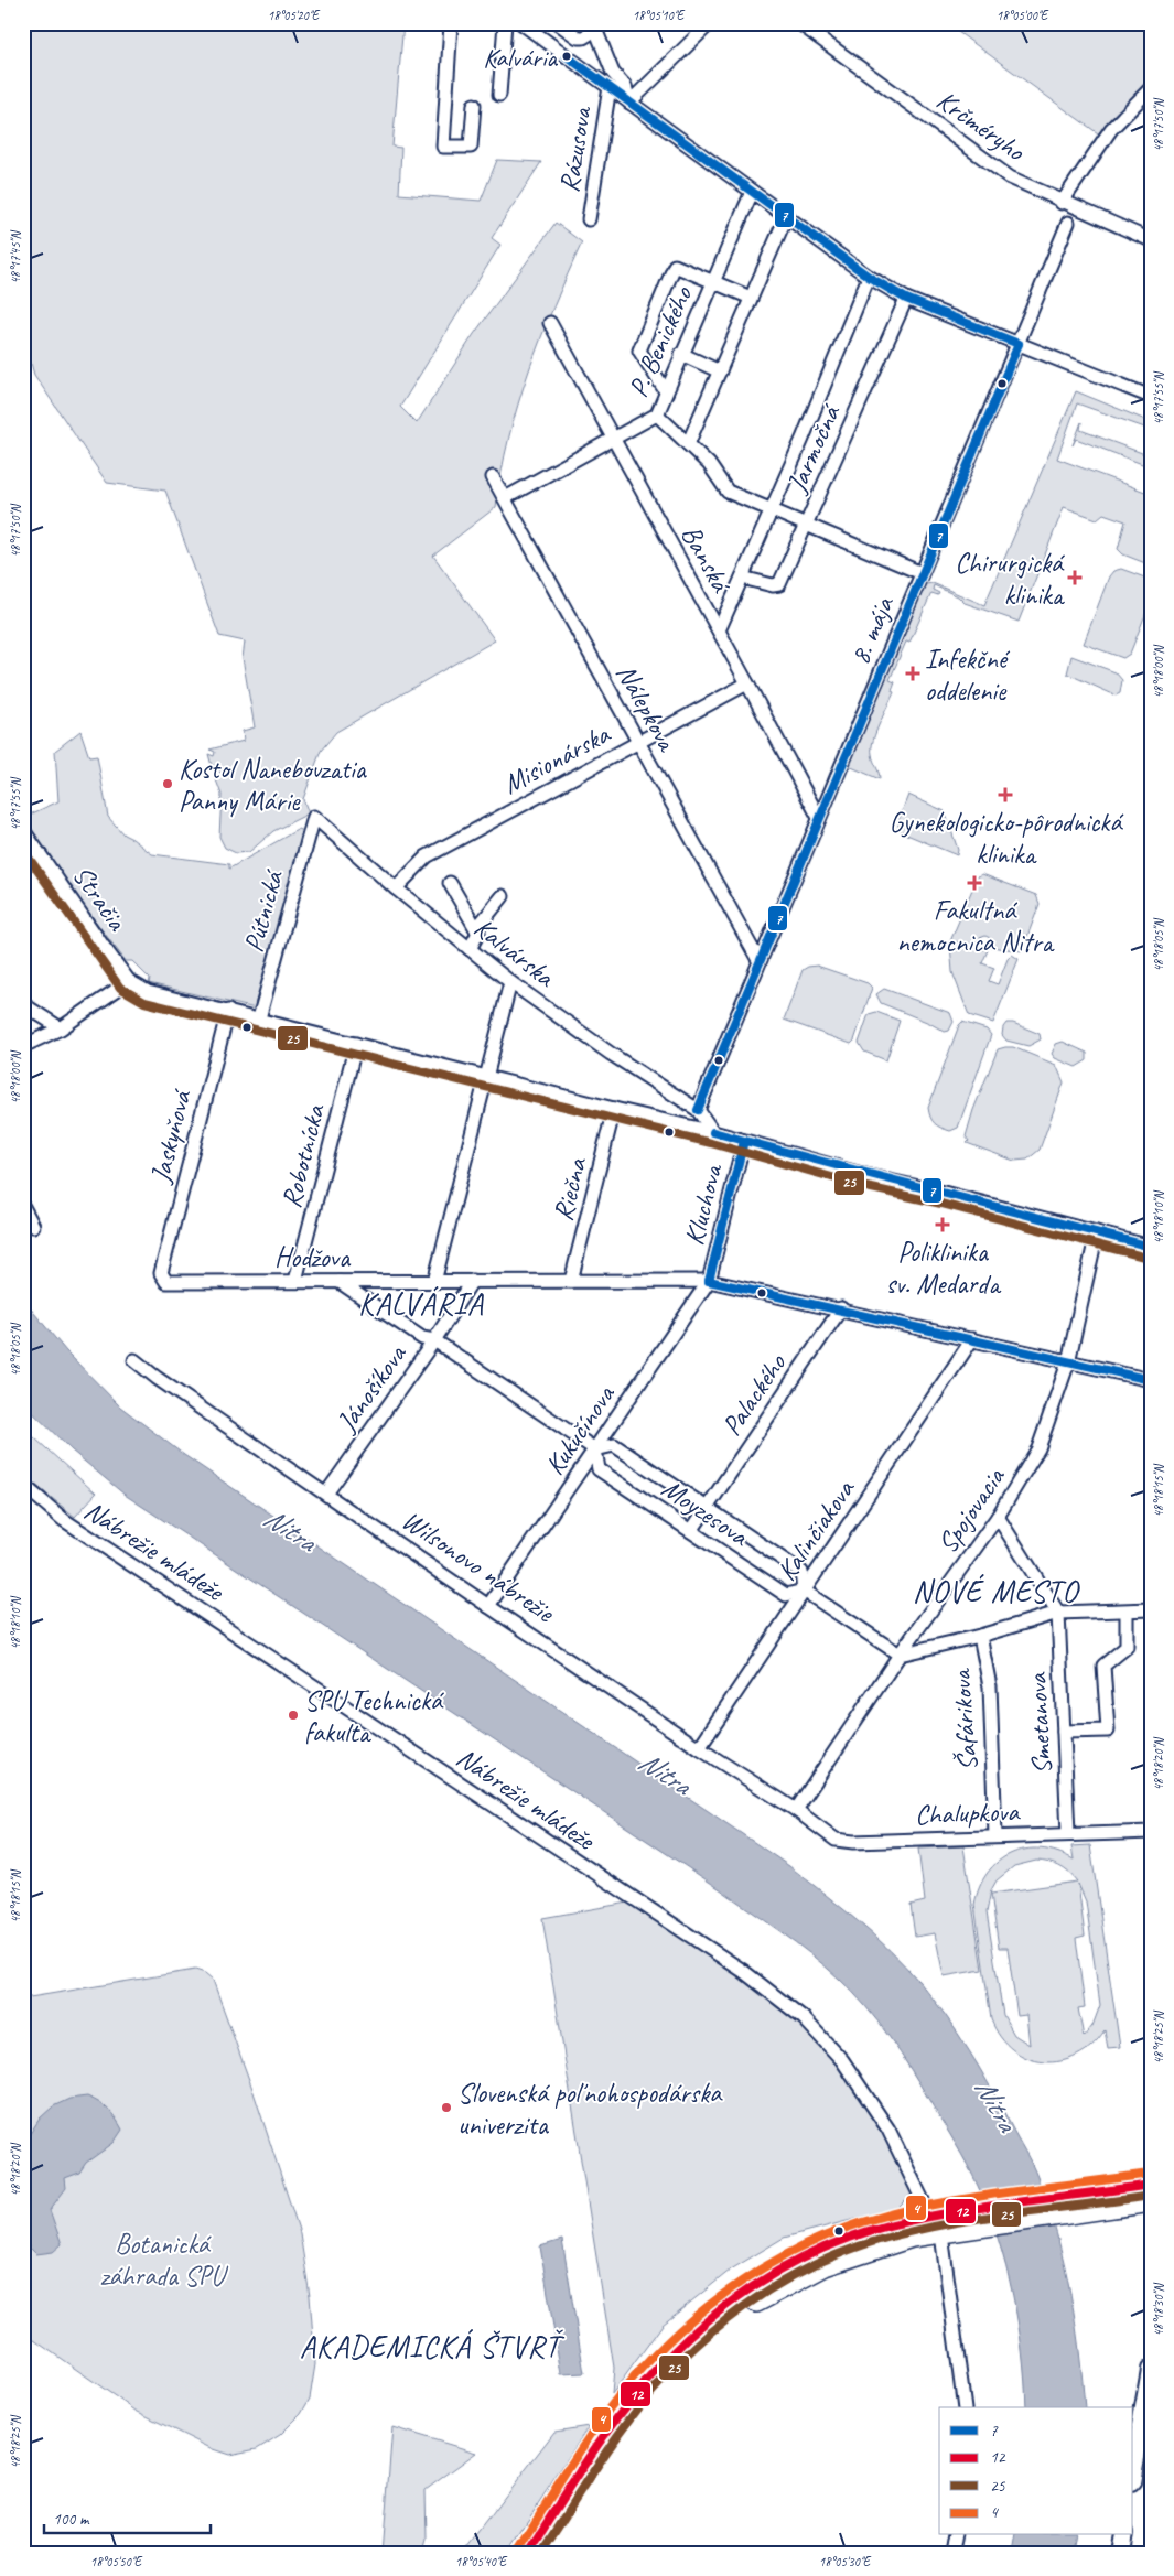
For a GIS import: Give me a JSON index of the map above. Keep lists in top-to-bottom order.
{
  "streets": {
    "street": [
      "Krčméryho",
      "Rázusova",
      "P. Benického",
      "Jarmočná",
      "Banská",
      "8. mája",
      "Nálepkova",
      "Misionárska",
      "Stračia",
      "Pútnická",
      "Kalvárska",
      "Jaskyňová",
      "Robotnícka",
      "Riečna",
      "Kluchova",
      "Hodžova",
      "Jánošíkova",
      "Palackého",
      "Kukučínova",
      "Spojovacia",
      "Moyzesova",
      "Kalinčiakova",
      "Nábrežie mládeže",
      "Wilsonovo nábrežie",
      "Šafárikova",
      "Smetanova",
      "Chalupkova"
    ]
  },
  "crossings": [
    ["Rázusova", "P. Benického"],
    ["Rázusova", "Jarmočná"],
    ["Rázusova", "8. mája"],
    ["P. Benického", "Banská"],
    ["P. Benického", "8. mája"],
    ["P. Benického", "Nálepkova"],
    ["Jarmočná", "Banská"],
    ["Jarmočná", "8. mája"],
    ["Banská", "8. mája"],
    ["Banská", "Misionárska"],
    ["8. mája", "Nálepkova"],
    ["8. mája", "Kalvárska"],
    ["Nálepkova", "Misionárska"],
    ["Misionárska", "Kalvárska"],
    ["Stračia", "Pútnická"],
    ["Stračia", "Jaskyňová"],
    ["Stračia", "Robotnícka"],
    ["Stračia", "Riečna"],
    ["Stračia", "Kluchova"],
    ["Stračia", "Spojovacia"],
    ["Pútnická", "Kalvárska"],
    ["Jaskyňová", "Hodžova"],
    ["Robotnícka", "Hodžova"],
    ["Riečna", "Hodžova"],
    ["Kluchova", "Hodžova"],
    ["Kluchova", "Kukučínova"],
    ["Hodžova", "Jánošíkova"],
    ["Hodžova", "Palackého"],
    ["Hodžova", "Kukučínova"],
    ["Hodžova", "Spojovacia"],
    ["Hodžova", "Kalinčiakova"],
    ["Jánošíkova", "Wilsonovo nábrežie"],
    ["Palackého", "Moyzesova"],
    ["Kukučínova", "Moyzesova"],
    ["Kukučínova", "Wilsonovo nábrežie"],
    ["Spojovacia", "Wilsonovo nábrežie"],
    ["Spojovacia", "Chalupkova"],
    ["Moyzesova", "Kalinčiakova"],
    ["Kalinčiakova", "Wilsonovo nábrežie"],
    ["Wilsonovo nábrežie", "Chalupkova"],
    ["Šafárikova", "Chalupkova"],
    ["Smetanova", "Chalupkova"]
  ],
  "districts": ["KALVÁRIA", "NOVÉ MESTO", "AKADEMICKÁ ŠTVRŤ"],
  "water": ["Nitra"],
  "parks": ["Botanická záhrada SPU"],
  "places": {
    "other": [
      "Kalvária",
      "Kostol Nanebovzatia Panny Márie",
      "SPU Technická fakulta",
      "Slovenská poľnohospodárska univerzita"
    ],
    "health": [
      "Chirurgická klinika",
      "Infekčné oddelenie",
      "Gynekologicko-pôrodnická klinika",
      "Fakultná nemocnica Nitra",
      "Poliklinika sv. Medarda"
    ]
  },
  "lines": [
    "transit line 7",
    "transit line 25",
    "transit line 4",
    "transit line 12"
  ],
  "legend": [
    "7",
    "12",
    "25",
    "4"
  ],
  "scale_bar": "100 m",
  "coordinates": [
    "18°05'20\"E",
    "18°05'10\"E",
    "18°05'00\"E",
    "48°17'50\"N",
    "48°17'45\"N",
    "48°17'55\"N",
    "48°18'00\"N",
    "48°18'05\"N",
    "48°18'10\"N",
    "48°18'15\"N",
    "48°18'20\"N",
    "48°18'25\"N",
    "48°18'30\"N",
    "18°05'50\"E",
    "18°05'40\"E",
    "18°05'30\"E"
  ]
}
